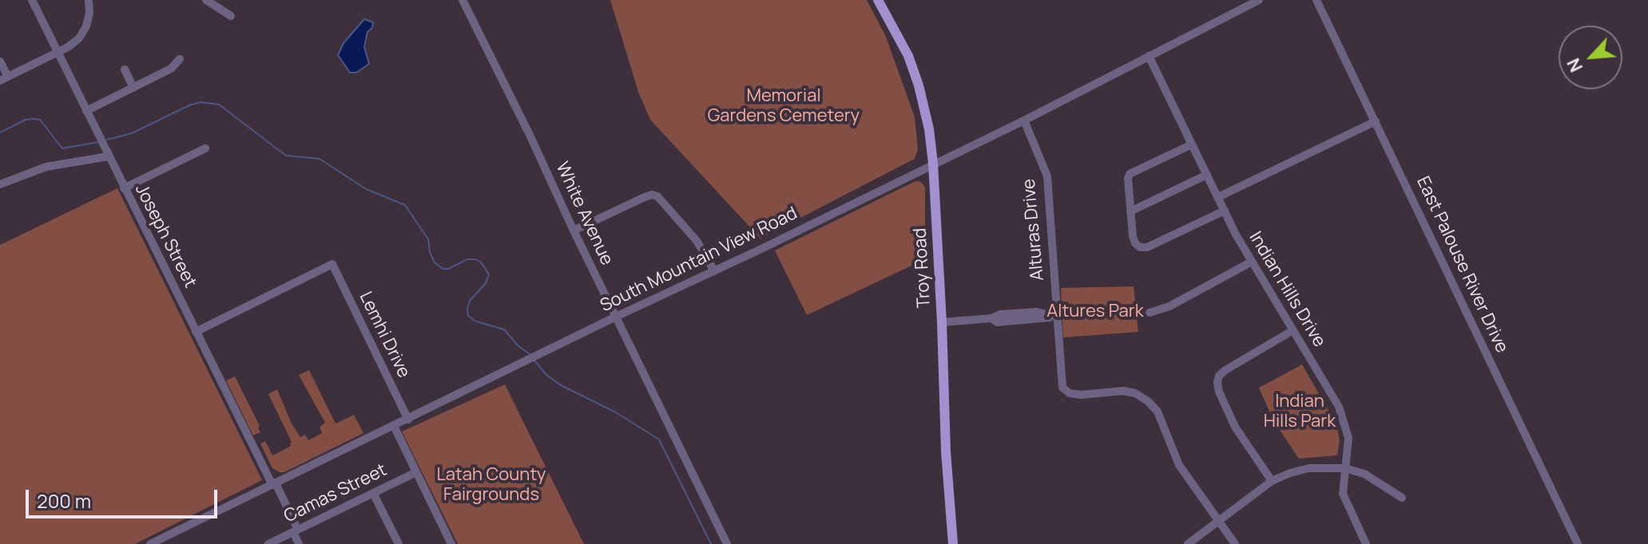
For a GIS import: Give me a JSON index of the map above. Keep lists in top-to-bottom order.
{
  "streets": {
    "main road": ["Troy Road"],
    "street": [
      "White Avenue",
      "Alturas Drive",
      "Joseph Street",
      "South Mountain View Road",
      "East Palouse River Drive",
      "Indian Hills Drive",
      "Lemhi Drive",
      "Camas Street"
    ]
  },
  "crossings": [
    ["White Avenue", "South Mountain View Road"],
    ["Alturas Drive", "South Mountain View Road"],
    ["Joseph Street", "South Mountain View Road"],
    ["Joseph Street", "Lemhi Drive"],
    ["Joseph Street", "Camas Street"],
    ["South Mountain View Road", "Troy Road"],
    ["South Mountain View Road", "Indian Hills Drive"],
    ["South Mountain View Road", "Lemhi Drive"]
  ],
  "parks": [
    "Memorial Gardens Cemetery",
    "Altures Park",
    "Indian Hills Park",
    "Latah County Fairgrounds"
  ],
  "scale_bar": "200 m",
  "north": "bottom left"
}
